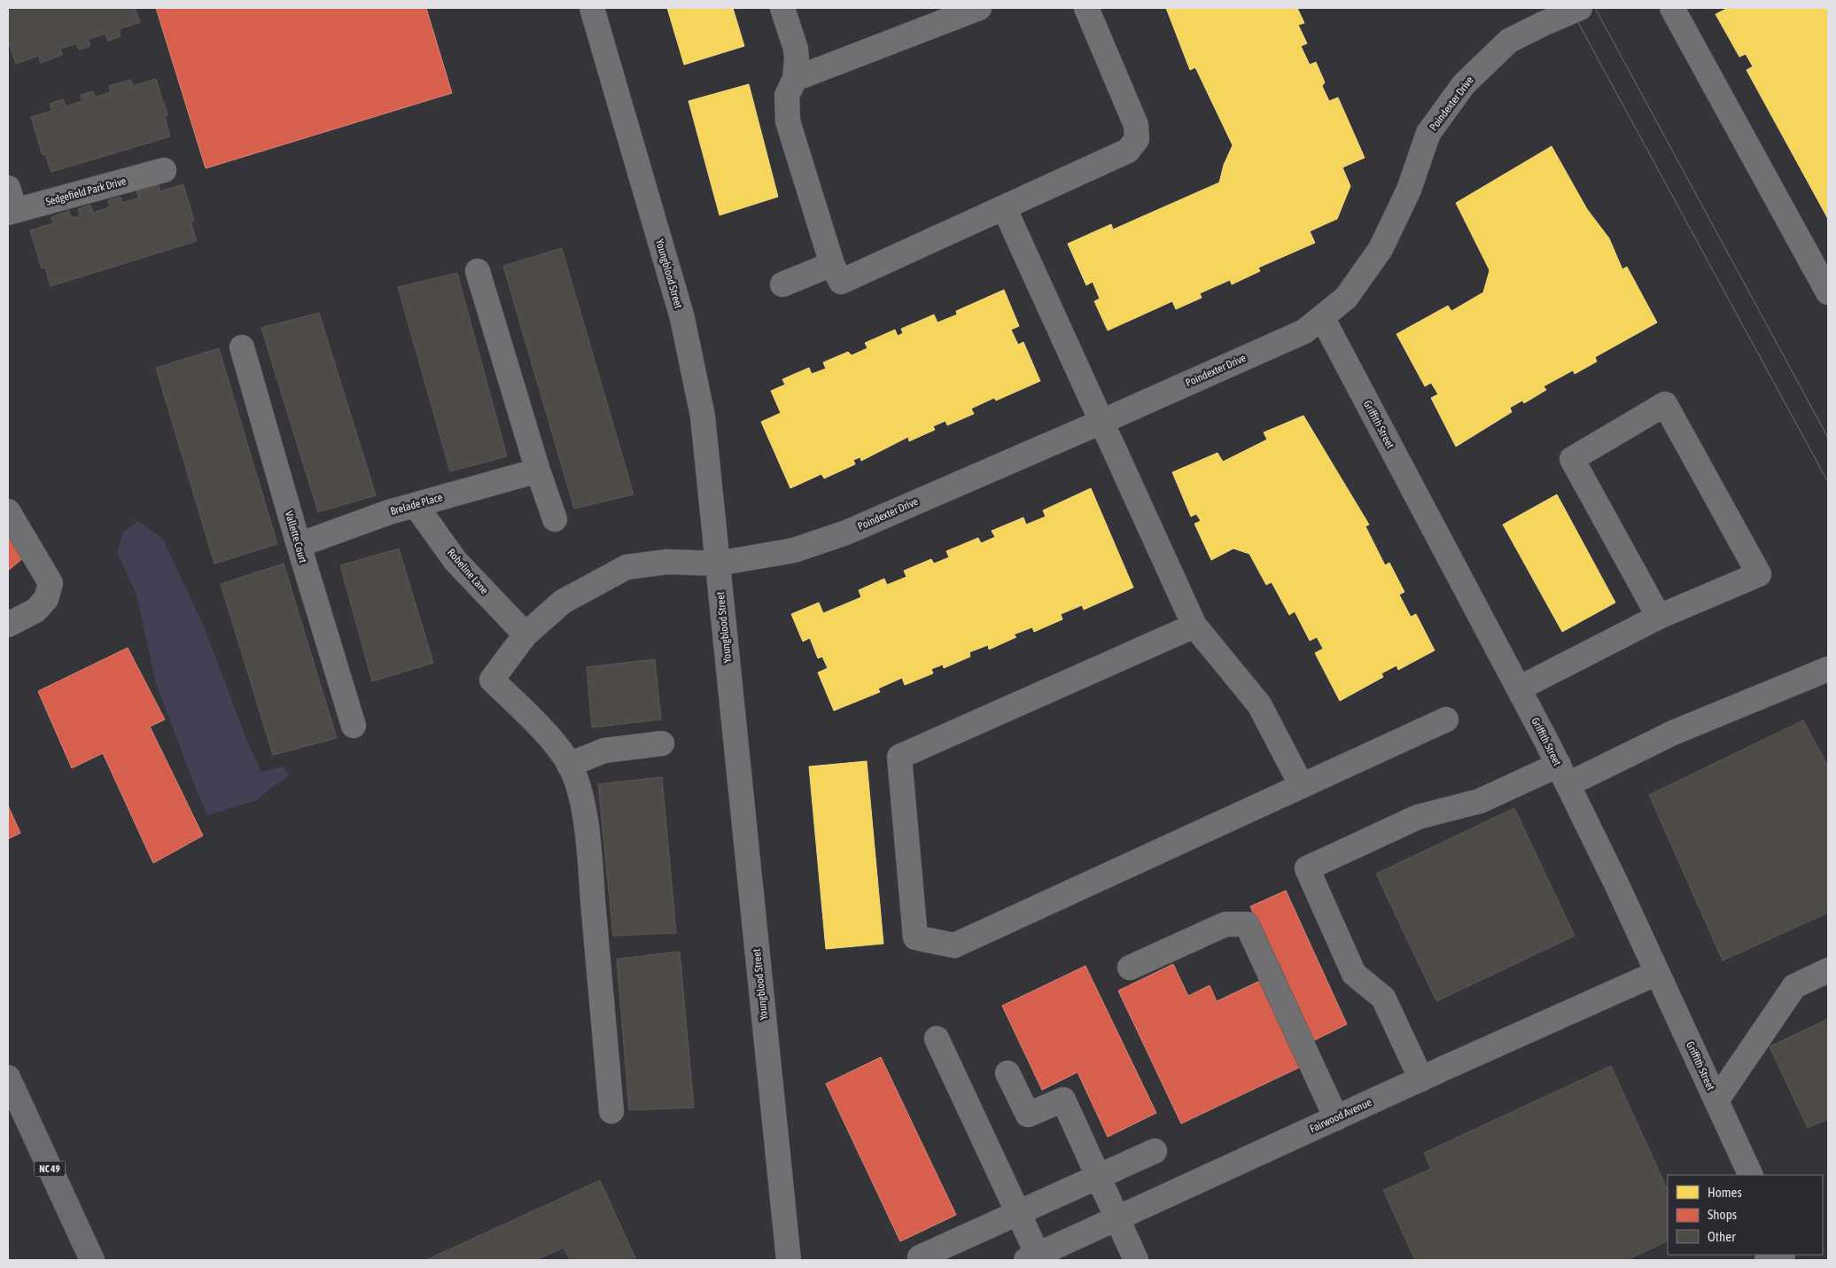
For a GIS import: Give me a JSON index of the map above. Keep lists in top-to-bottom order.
{
  "streets": {
    "main road": ["NC 49"],
    "street": [
      "Poindexter Drive",
      "Sedgefield Park Drive",
      "Youngblood Street",
      "Griffith Street",
      "Brelade Place",
      "Vallette Court",
      "Robeline Lane",
      "Fairwood Avenue"
    ]
  },
  "crossings": [
    ["Poindexter Drive", "Youngblood Street"],
    ["Poindexter Drive", "Griffith Street"],
    ["Poindexter Drive", "Robeline Lane"],
    ["Griffith Street", "Fairwood Avenue"],
    ["Brelade Place", "Vallette Court"],
    ["Brelade Place", "Robeline Lane"]
  ],
  "legend": ["Homes", "Shops", "Other"]
}
